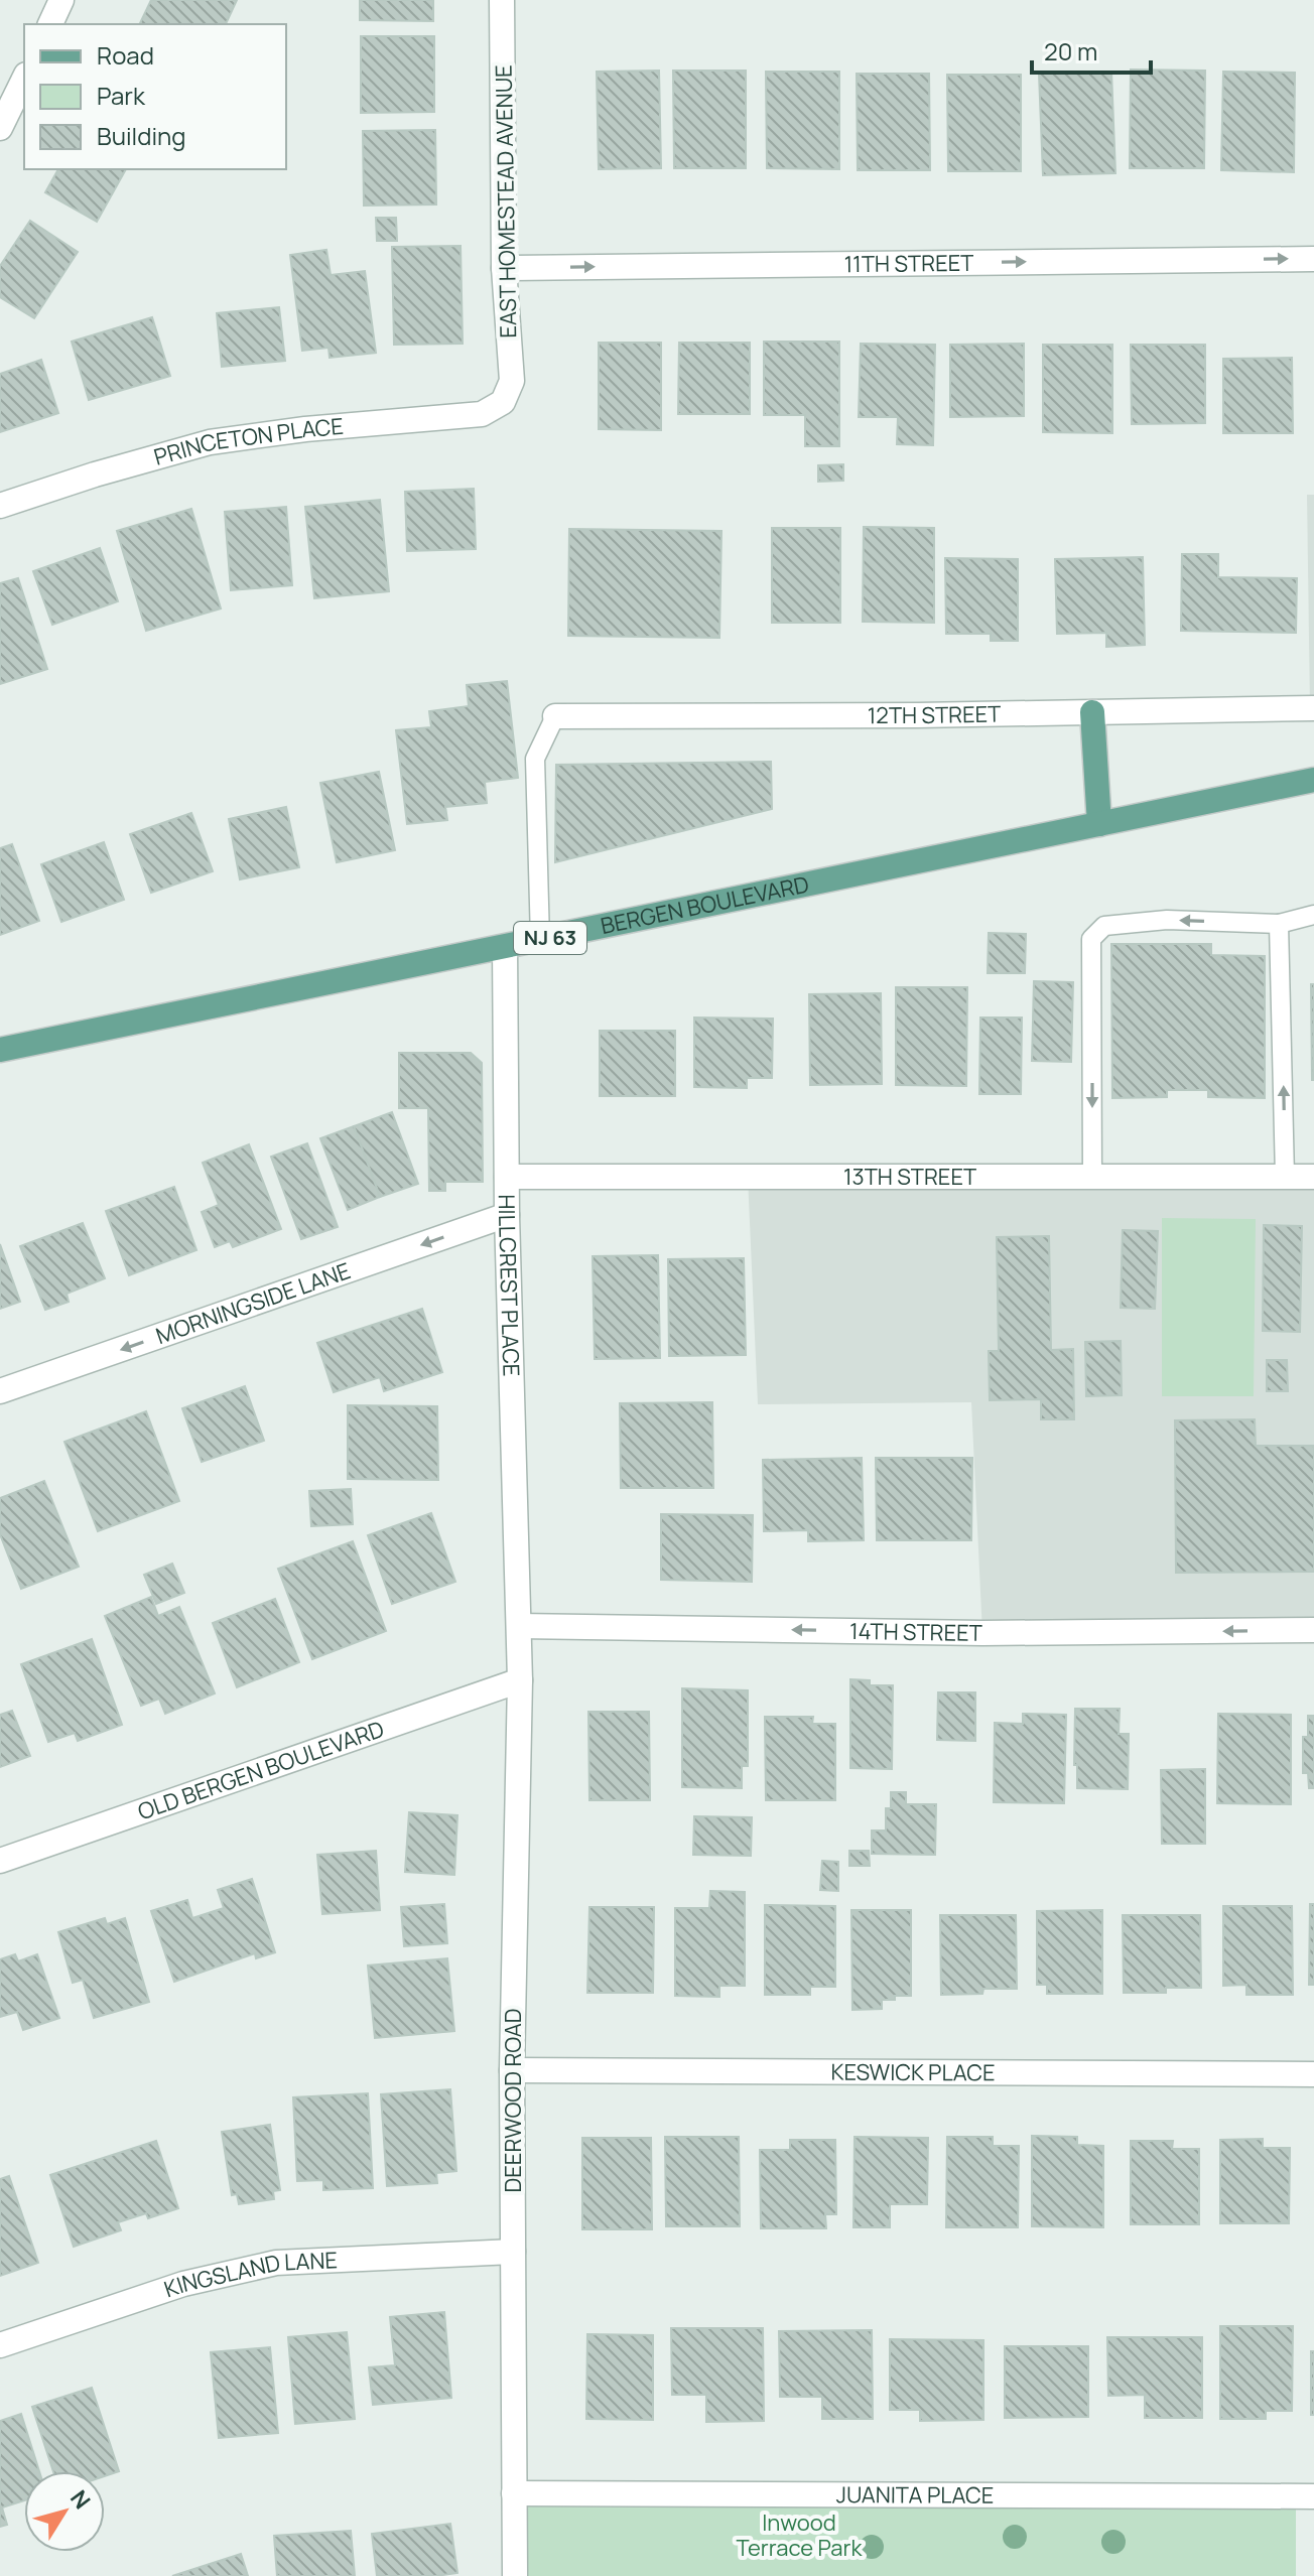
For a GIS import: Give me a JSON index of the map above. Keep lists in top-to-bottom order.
{
  "streets": {
    "main road": ["BERGEN BOULEVARD", "NJ 63"],
    "street": [
      "EAST HOMESTEAD AVENUE",
      "11TH STREET",
      "PRINCETON PLACE",
      "12TH STREET",
      "13TH STREET",
      "HILLCREST PLACE",
      "MORNINGSIDE LANE",
      "14TH STREET",
      "OLD BERGEN BOULEVARD",
      "KESWICK PLACE",
      "DEERWOOD ROAD",
      "KINGSLAND LANE",
      "JUANITA PLACE"
    ]
  },
  "crossings": [
    ["EAST HOMESTEAD AVENUE", "11TH STREET"],
    ["EAST HOMESTEAD AVENUE", "PRINCETON PLACE"],
    ["BERGEN BOULEVARD", "HILLCREST PLACE"],
    ["13TH STREET", "HILLCREST PLACE"],
    ["HILLCREST PLACE", "MORNINGSIDE LANE"],
    ["HILLCREST PLACE", "14TH STREET"],
    ["HILLCREST PLACE", "DEERWOOD ROAD"],
    ["14TH STREET", "DEERWOOD ROAD"],
    ["OLD BERGEN BOULEVARD", "DEERWOOD ROAD"],
    ["KESWICK PLACE", "DEERWOOD ROAD"],
    ["DEERWOOD ROAD", "KINGSLAND LANE"],
    ["DEERWOOD ROAD", "JUANITA PLACE"]
  ],
  "one_way": ["11TH STREET", "MORNINGSIDE LANE", "14TH STREET"],
  "parks": ["Inwood Terrace Park"],
  "legend": ["Road", "Park", "Building"],
  "scale_bar": "20 m",
  "north": "top right"
}
